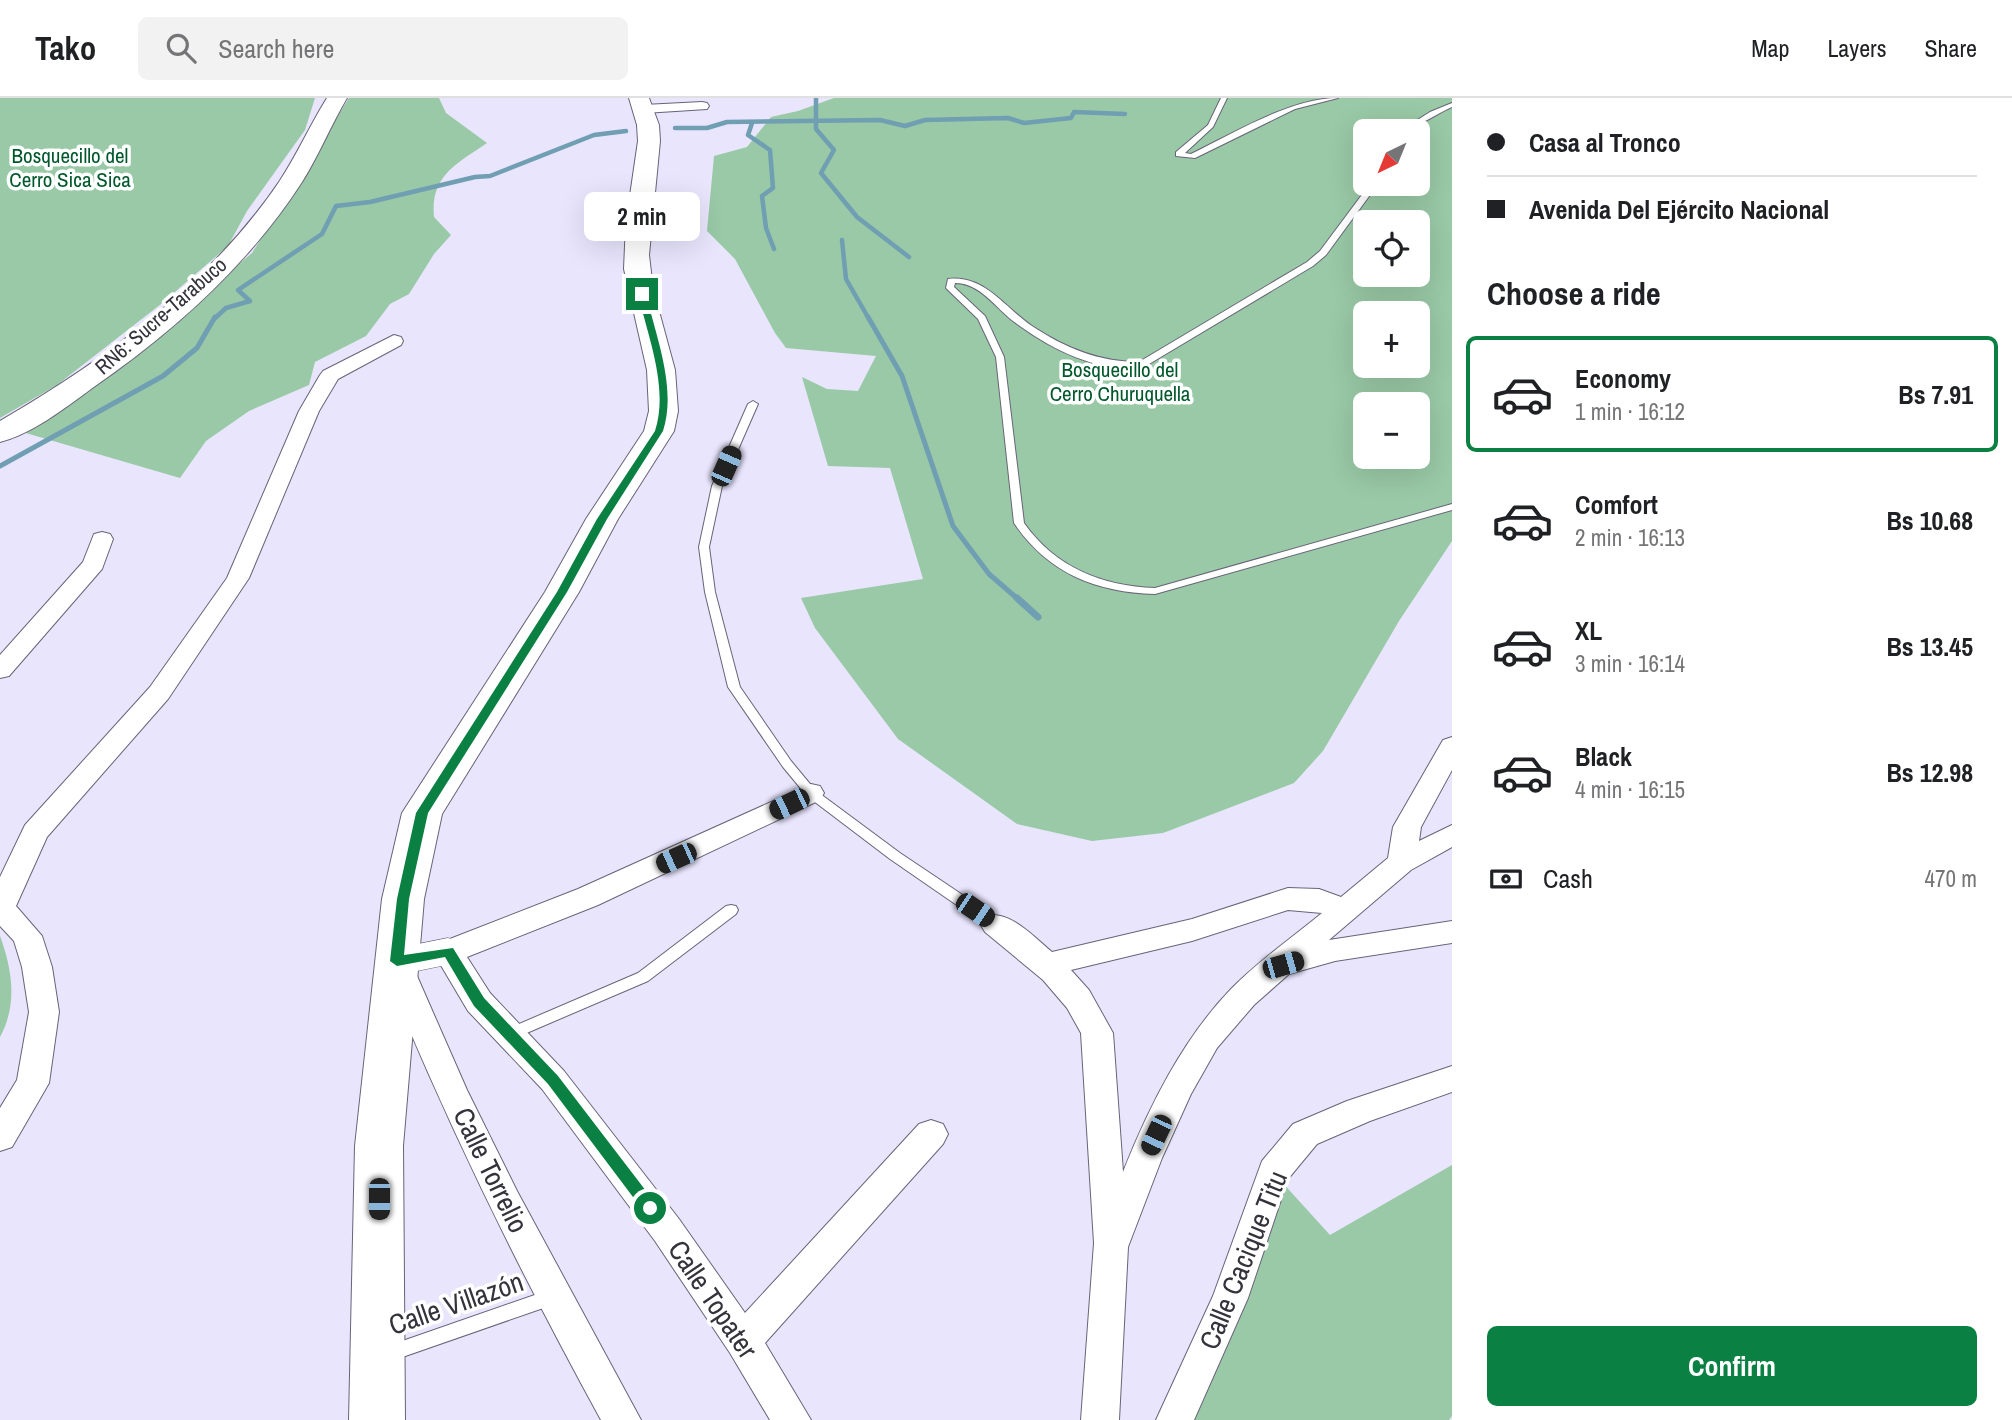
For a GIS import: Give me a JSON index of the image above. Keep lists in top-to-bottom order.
{
  "streets": {
    "main road": ["RN6: Sucre-Tarabuco"],
    "street": ["Calle Torrelio", "Calle Cacique Titu", "Calle Topater"],
    "lane": ["Calle Villazón"]
  },
  "crossings": [
    ["Calle Torrelio", "Calle Villazón"]
  ],
  "parks": ["Bosquecillo del Cerro Sica Sica", "Bosquecillo del Cerro Churuquella"],
  "north": "bottom left",
  "page": {
    "header": "Tako",
    "search": "Search here",
    "nav": ["Map", "Layers", "Share"],
    "banner": ["Casa al Tronco", "Avenida Del Ejército Nacional"],
    "map_buttons": ["+", "−"],
    "bubble": "2 min",
    "heading": "Choose a ride",
    "list": [
      {
        "name": "Economy",
        "note": "1 min · 16:12",
        "value": "Bs 7.91"
      },
      {
        "name": "Comfort",
        "note": "2 min · 16:13",
        "value": "Bs 10.68"
      },
      {
        "name": "XL",
        "note": "3 min · 16:14",
        "value": "Bs 13.45"
      },
      {
        "name": "Black",
        "note": "4 min · 16:15",
        "value": "Bs 12.98"
      }
    ],
    "pay": ["Cash", "470 m"],
    "buttons": "Confirm"
  }
}
